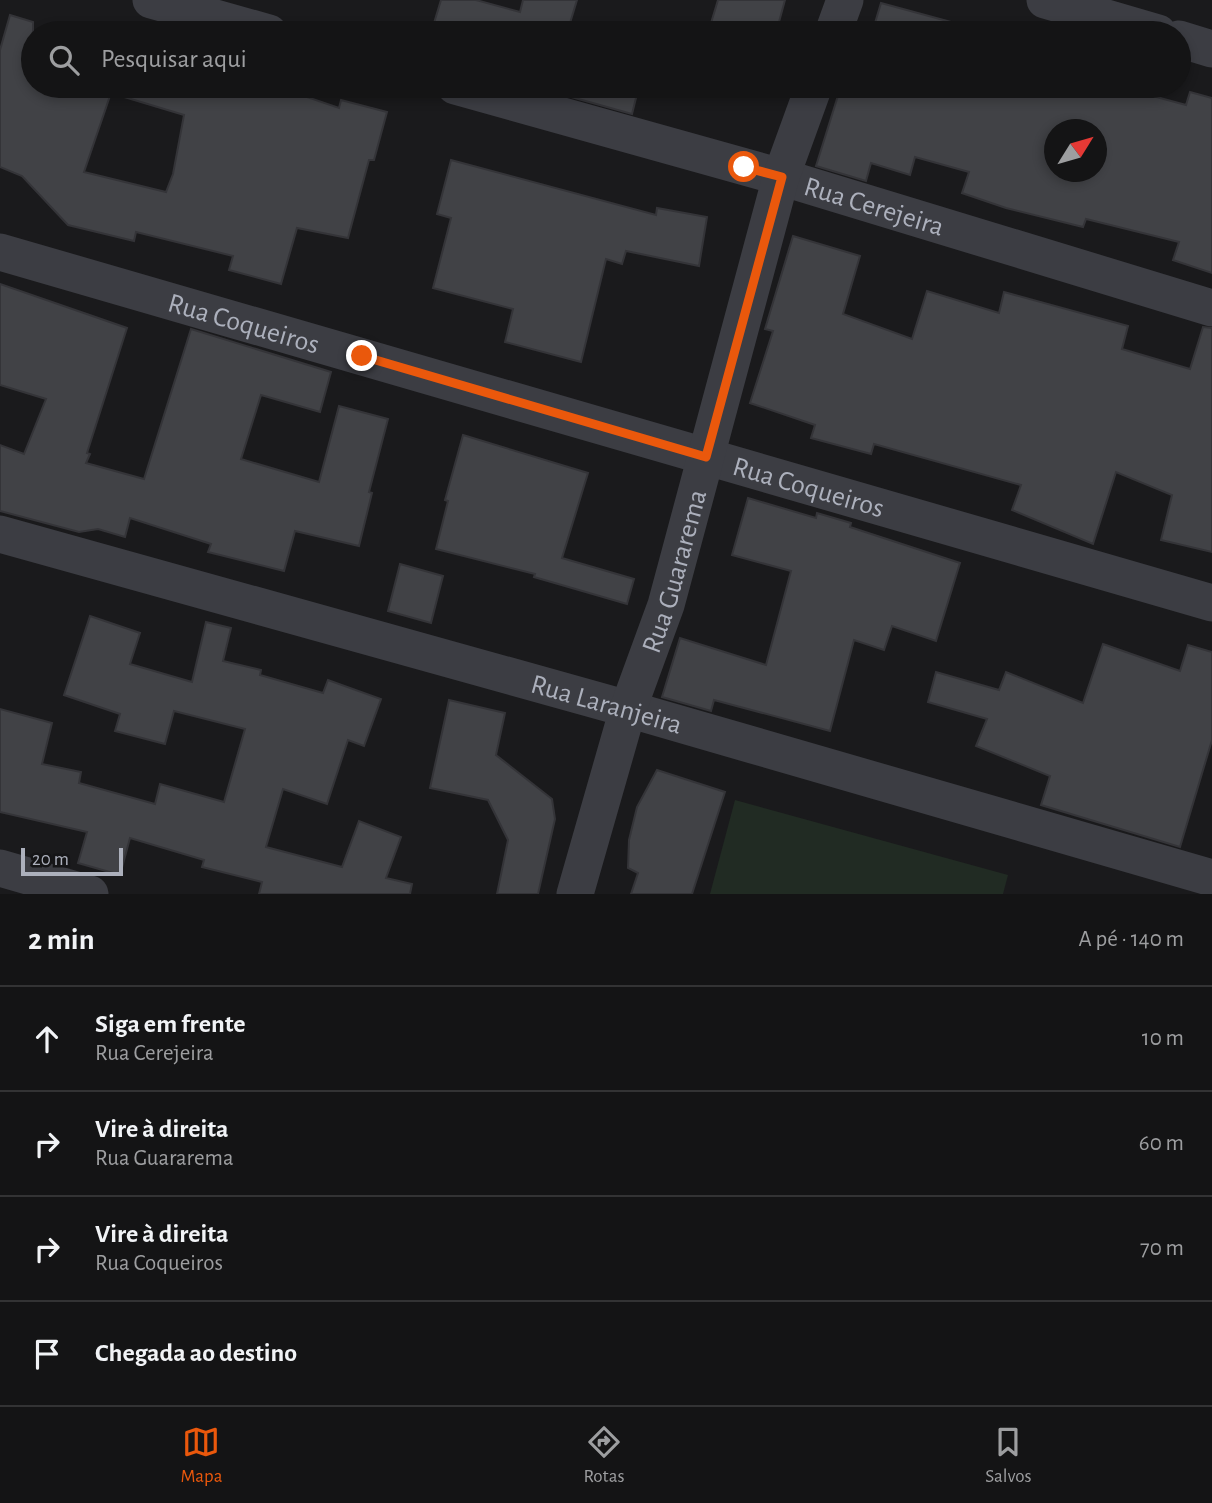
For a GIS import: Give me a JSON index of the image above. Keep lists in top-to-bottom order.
{
  "streets": {
    "street": [
      "Rua Cerejeira",
      "Rua Coqueiros",
      "Rua Guararema",
      "Rua Laranjeira"
    ]
  },
  "crossings": [
    ["Rua Cerejeira", "Rua Guararema"],
    ["Rua Coqueiros", "Rua Guararema"],
    ["Rua Guararema", "Rua Laranjeira"]
  ],
  "scale_bar": "20 m",
  "north": "top right",
  "page": {
    "search": "Pesquisar aqui",
    "scale": "20 m",
    "heading": ["2 min", "A pé · 140 m"],
    "list": [
      ["Siga em frente", "Rua Cerejeira", "10 m"],
      ["Vire à direita", "Rua Guararema", "60 m"],
      ["Vire à direita", "Rua Coqueiros", "70 m"],
      "Chegada ao destino"
    ],
    "nav": ["Mapa", "Rotas", "Salvos"]
  }
}
